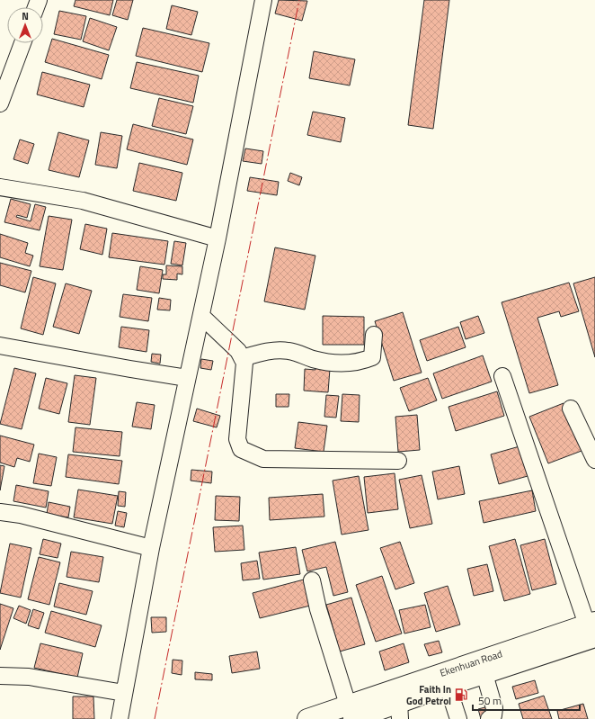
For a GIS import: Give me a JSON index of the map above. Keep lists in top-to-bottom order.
{
  "streets": {
    "main road": ["Ekenhuan Road"]
  },
  "places": {
    "fuel station": ["Faith In God Petrol"]
  },
  "scale_bar": "50 m",
  "north": "top"
}
